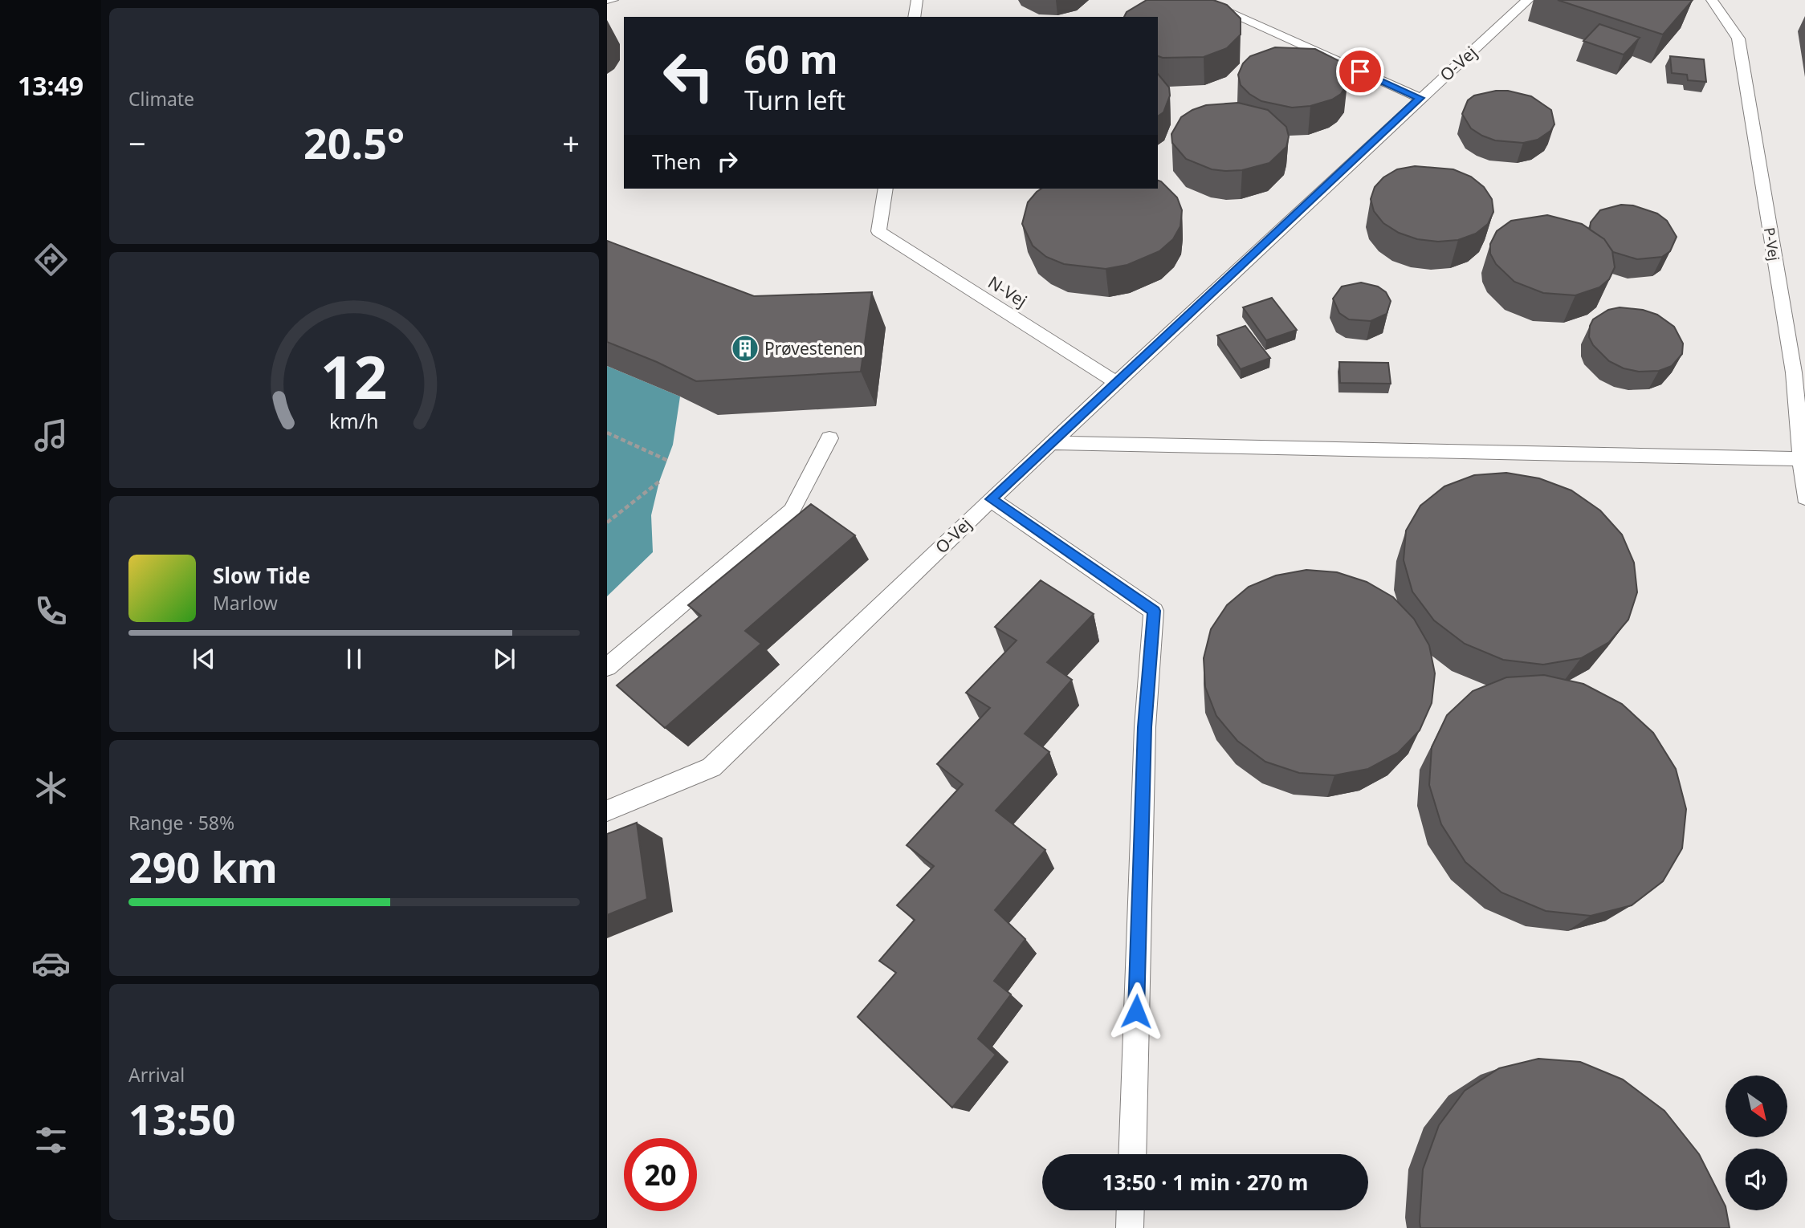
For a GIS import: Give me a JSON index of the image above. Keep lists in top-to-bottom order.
{
  "streets": {
    "lane": ["O-Vej", "P-Vej", "N-Vej"]
  },
  "crossings": [
    ["O-Vej", "N-Vej"]
  ],
  "places": {
    "building": ["Prøvestenen"]
  },
  "north": "bottom right",
  "page": {
    "tabs": "13:49",
    "tile": [
      "Climate",
      ["Range · 58%", "290 km"],
      ["Arrival", "13:50"]
    ],
    "turn": ["60 m", "Turn left"],
    "heat": ["−", "20.5°", "+"],
    "then": "Then",
    "song": ["Slow Tide", "Marlow"],
    "limit": "20",
    "trip": "13:50 · 1 min · 270 m",
    "gauge": ["12", "km/h"]
  }
}
